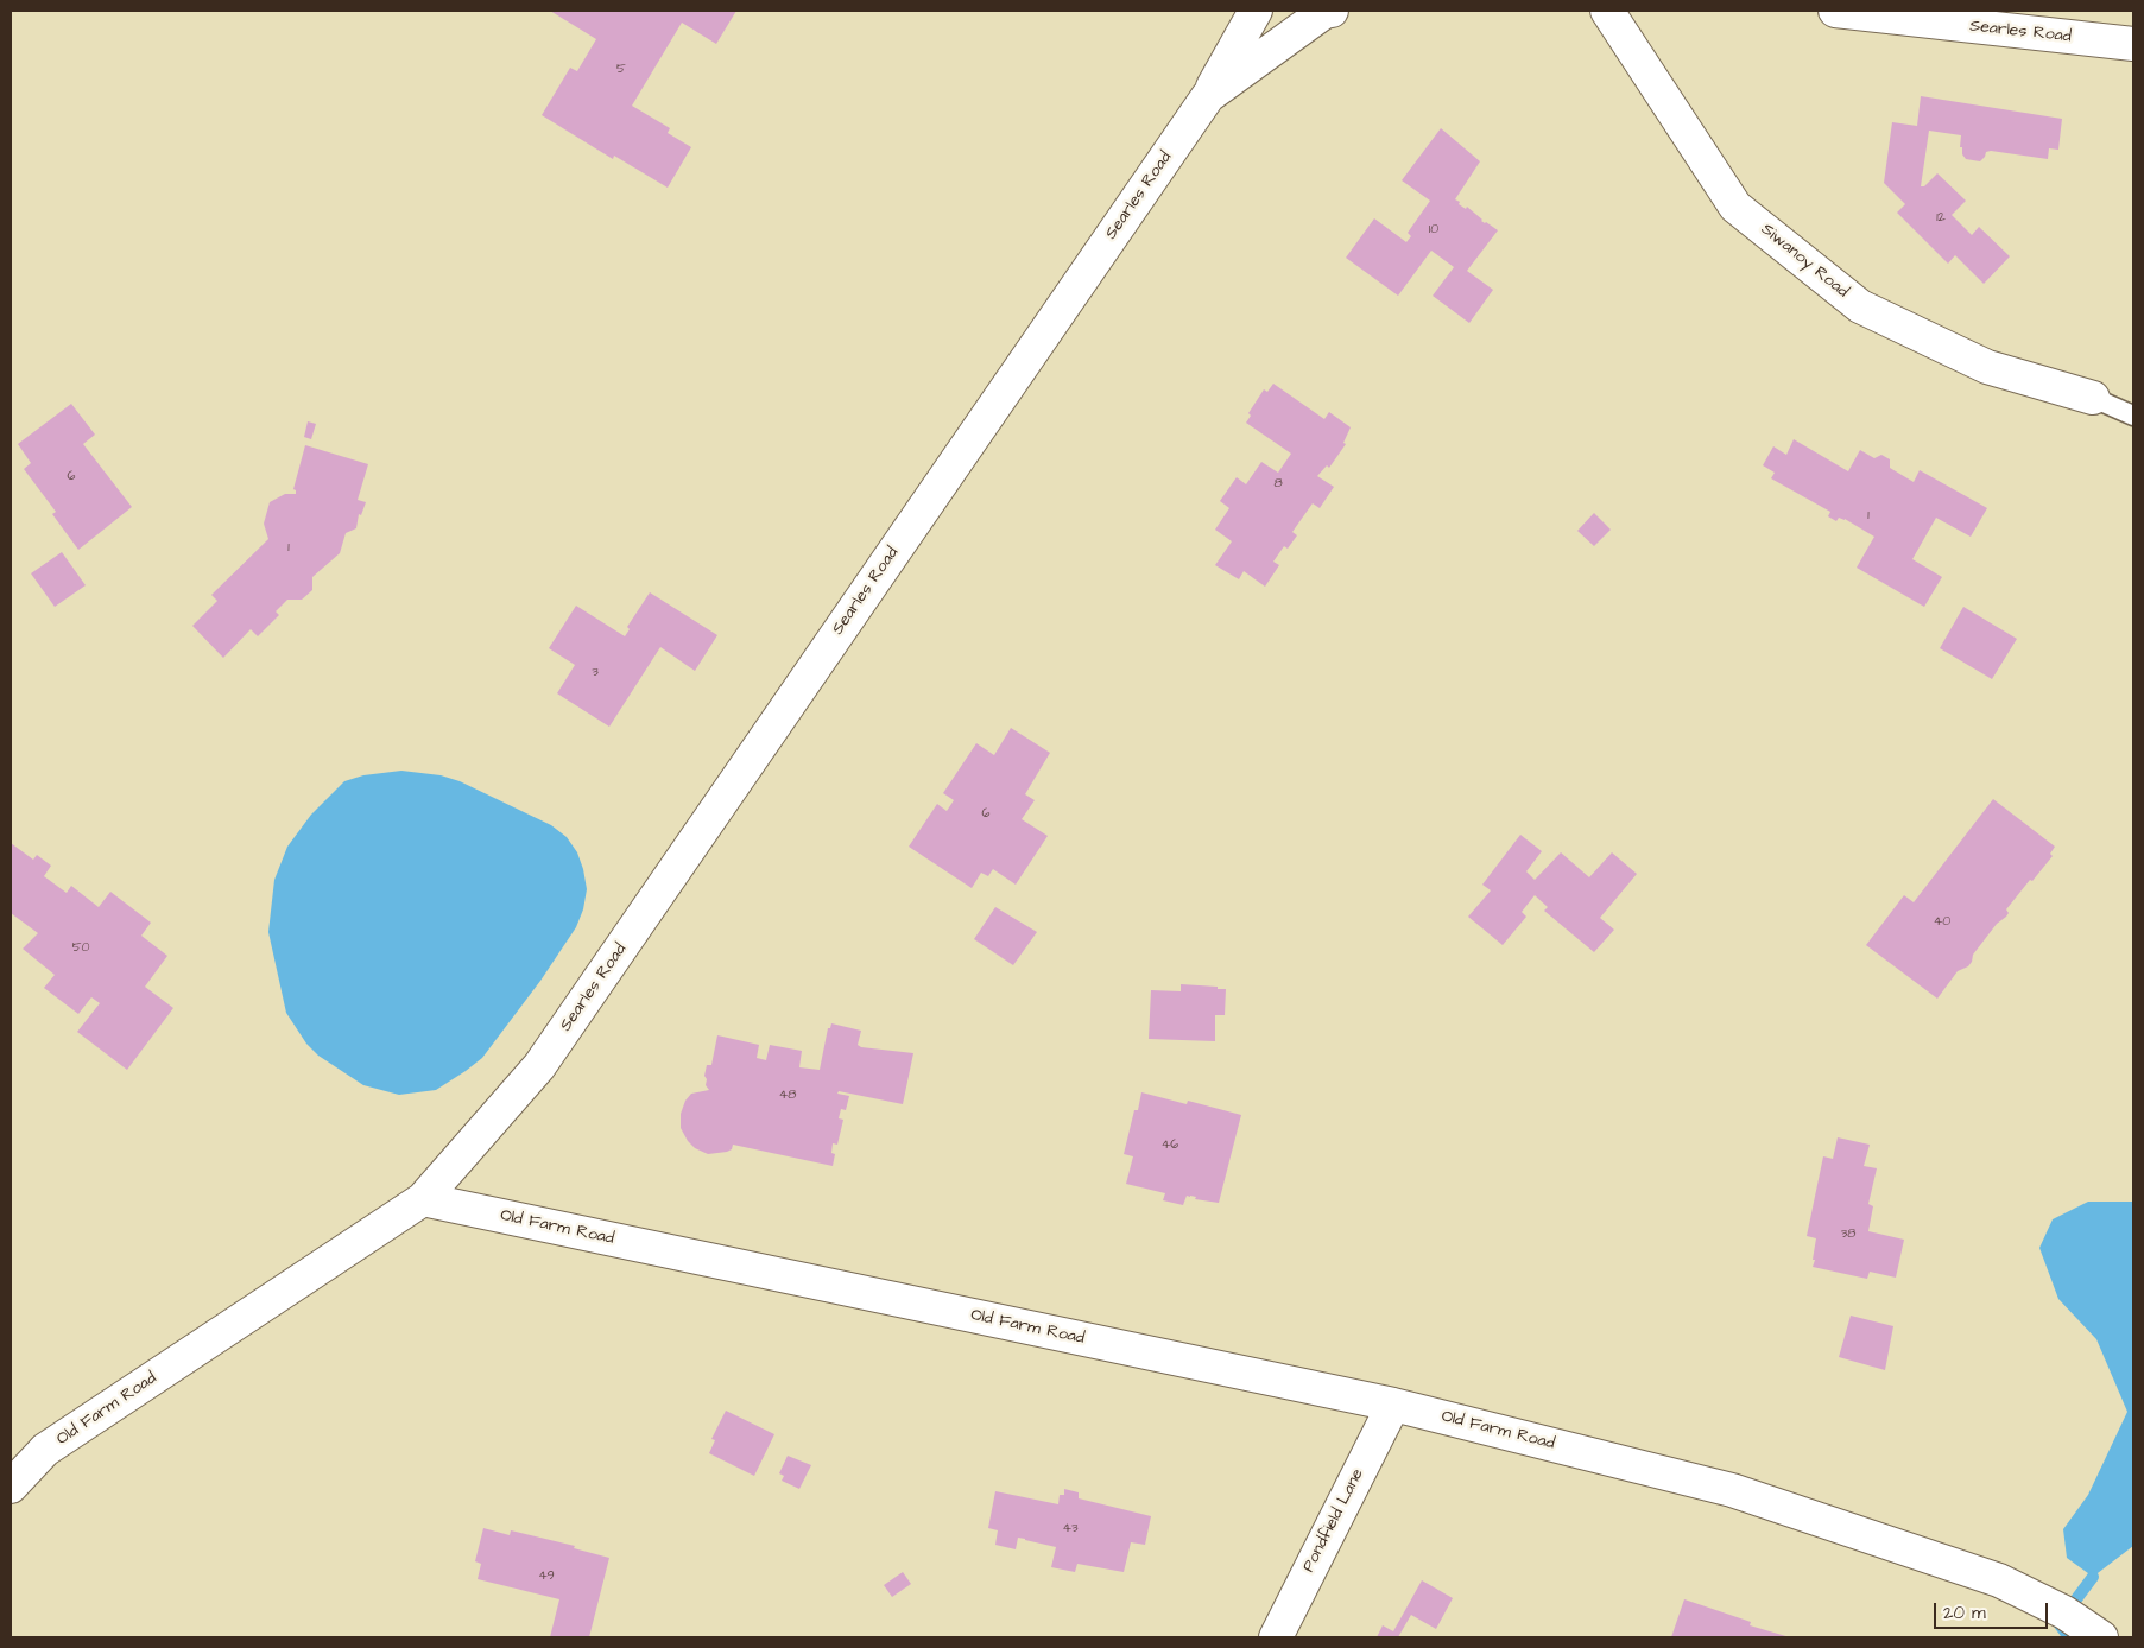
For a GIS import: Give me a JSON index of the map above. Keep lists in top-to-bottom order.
{
  "streets": {
    "street": [
      "Searles Road",
      "Siwanoy Road",
      "Old Farm Road",
      "Pondfield Lane"
    ]
  },
  "crossings": [
    ["Searles Road", "Old Farm Road"],
    ["Old Farm Road", "Pondfield Lane"]
  ],
  "house_numbers": [
    "5",
    "12",
    "10",
    "6",
    "8",
    "1",
    "1",
    "3",
    "6",
    "40",
    "50",
    "48",
    "46",
    "38",
    "43",
    "49"
  ],
  "scale_bar": "20 m"
}
